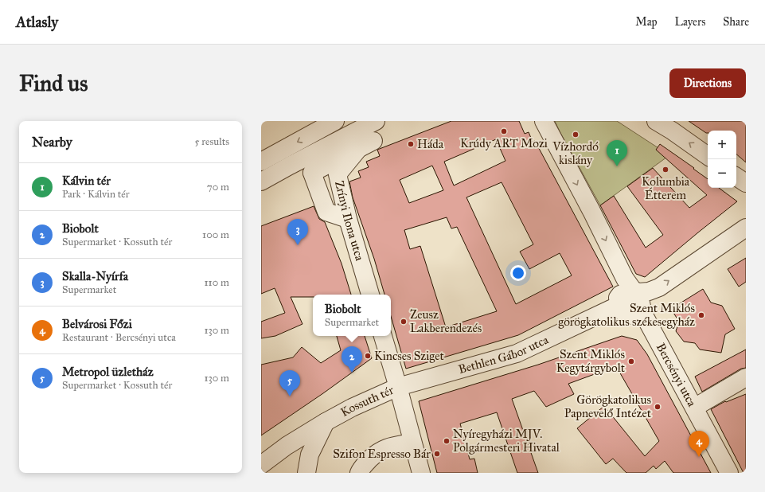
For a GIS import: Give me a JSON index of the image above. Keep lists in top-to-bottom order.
{
  "streets": {
    "street": [
      "Zrínyi Ilona utca",
      "Bethlen Gábor utca",
      "Bercsényi utca",
      "Kossuth tér"
    ]
  },
  "crossings": [
    ["Bethlen Gábor utca", "Kossuth tér"]
  ],
  "one_way": ["Bercsényi utca"],
  "places": [
    "Krúdy ART Mozi",
    "Vízhordó kislány",
    "Háda",
    "Kolumbia Étterem",
    "Szent Miklós görögkatolikus székesegyház",
    "Zeusz Lakberendezés",
    "Kincses Sziget",
    "Szent Miklós Kegytárgybolt",
    "Görögkatolikus Papnevelő Intézet",
    "Nyíregyházi MJV. Polgármesteri Hivatal",
    "Szifon Espresso Bár"
  ],
  "page": {
    "header": "Atlasly",
    "nav": ["Map", "Layers", "Share"],
    "buttons": "Directions",
    "title": "Find us",
    "heading": ["Nearby", "5 results"],
    "map_buttons": ["+", "−"],
    "pins": [
      "1",
      "3",
      "2",
      "5",
      "4"
    ],
    "list": [
      {
        "mark": "1",
        "name": "Kálvin tér",
        "note": "Park · Kálvin tér",
        "value": "70 m"
      },
      {
        "mark": "2",
        "name": "Biobolt",
        "note": "Supermarket · Kossuth tér",
        "value": "100 m"
      },
      {
        "mark": "3",
        "name": "Skalla-Nyírfa",
        "note": "Supermarket",
        "value": "110 m"
      },
      {
        "mark": "4",
        "name": "Belvárosi Főzi",
        "note": "Restaurant · Bercsényi utca",
        "value": "130 m"
      },
      {
        "mark": "5",
        "name": "Metropol üzletház",
        "note": "Supermarket · Kossuth tér",
        "value": "130 m"
      }
    ],
    "popup": ["Biobolt", "Supermarket"]
  }
}
